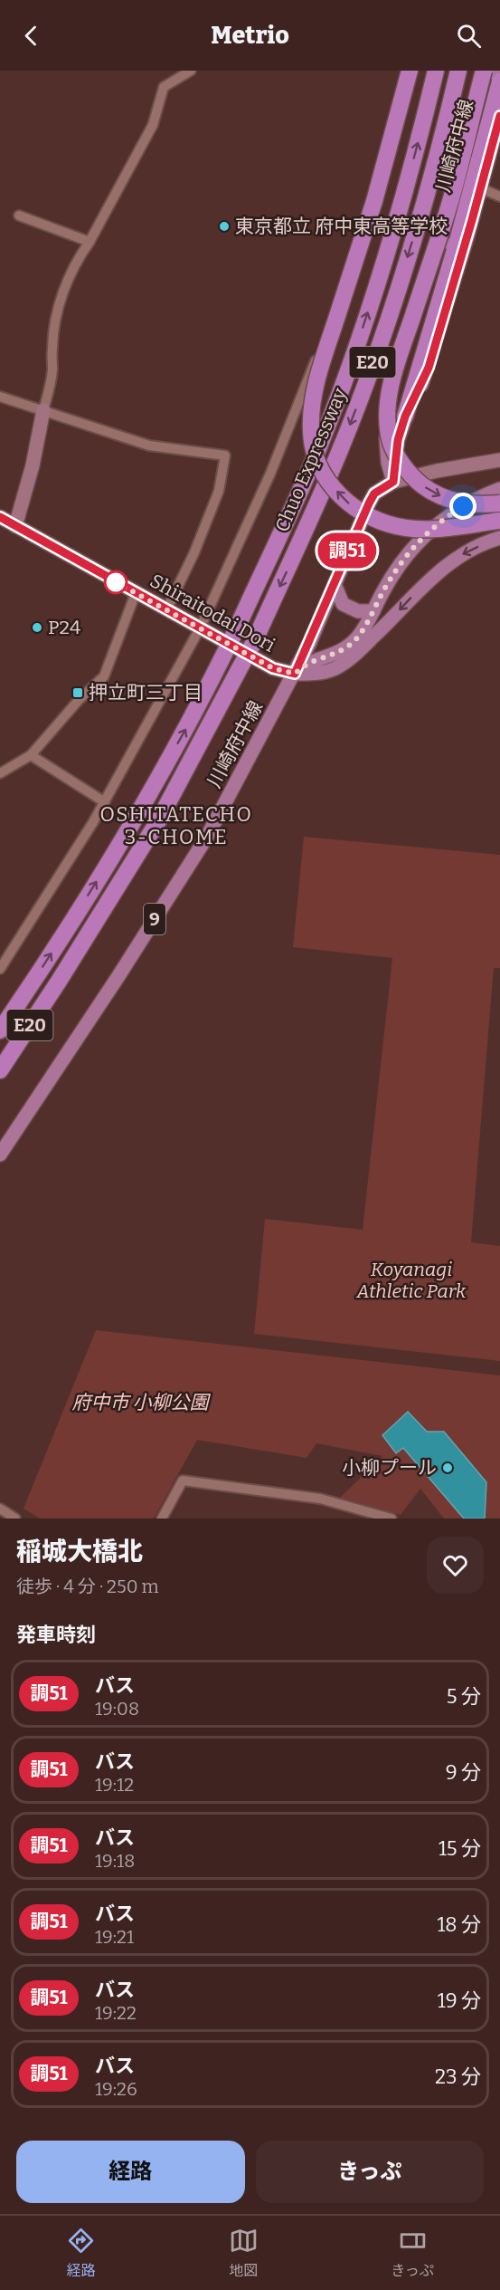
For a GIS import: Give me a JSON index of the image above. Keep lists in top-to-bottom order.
{
  "streets": {
    "highway": ["E20", "Chuo Expressway"],
    "main road": ["川崎府中線", "9"],
    "street": ["Shiraitodai Dori"]
  },
  "crossings": [
    ["川崎府中線", "Shiraitodai Dori"],
    ["川崎府中線", "9"],
    ["Shiraitodai Dori", "9"]
  ],
  "districts": ["OSHITATECHO 3-CHOME"],
  "parks": ["Koyanagi Athletic Park", "府中市 小柳公園"],
  "places": {
    "other": ["東京都立 府中東高等学校", "P24", "小柳プール"],
    "transit": ["押立町三丁目"]
  },
  "lines": ["bus line 調51"],
  "page": {
    "header": "Metrio",
    "on_map": "調51",
    "heading": [
      ["稲城大橋北", "徒歩 · 4 分 · 250 m"],
      "発車時刻"
    ],
    "list": [
      {
        "mark": "調51",
        "name": "バス",
        "note": "19:08",
        "value": "5 分"
      },
      {
        "mark": "調51",
        "name": "バス",
        "note": "19:12",
        "value": "9 分"
      },
      {
        "mark": "調51",
        "name": "バス",
        "note": "19:18",
        "value": "15 分"
      },
      {
        "mark": "調51",
        "name": "バス",
        "note": "19:21",
        "value": "18 分"
      },
      {
        "mark": "調51",
        "name": "バス",
        "note": "19:22",
        "value": "19 分"
      },
      {
        "mark": "調51",
        "name": "バス",
        "note": "19:26",
        "value": "23 分"
      }
    ],
    "buttons": ["経路", "きっぷ"],
    "tabs": ["経路", "地図", "きっぷ"]
  }
}
